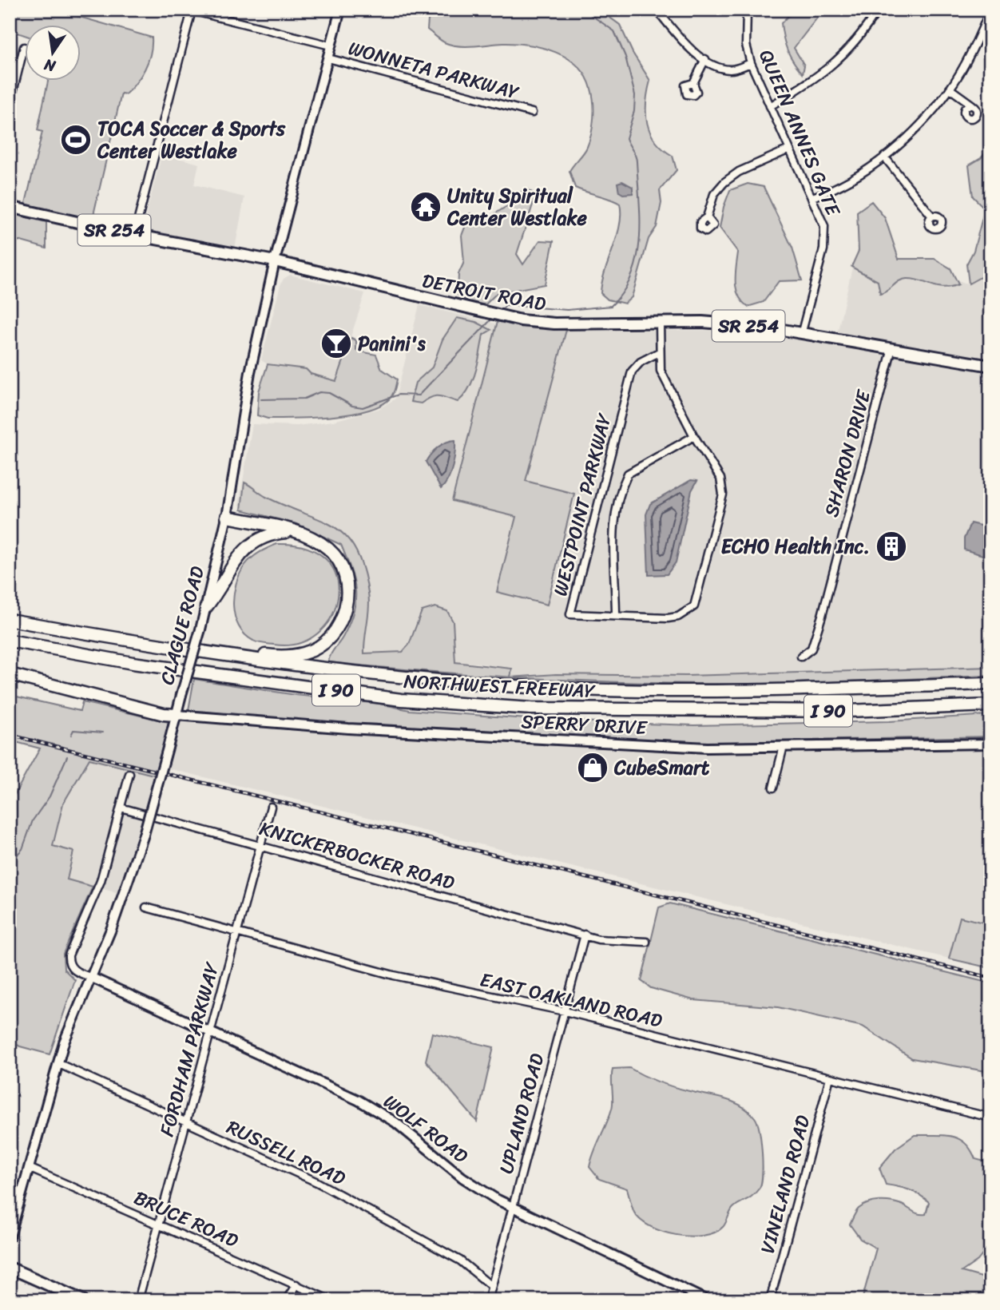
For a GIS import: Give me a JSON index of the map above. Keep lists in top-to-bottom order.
{
  "streets": {
    "highway": ["NORTHWEST FREEWAY", "I 90"],
    "main road": ["SR 254", "DETROIT ROAD"],
    "street": [
      "WONNETA PARKWAY",
      "QUEEN ANNES GATE",
      "SHARON DRIVE",
      "WESTPOINT PARKWAY",
      "CLAGUE ROAD",
      "SPERRY DRIVE",
      "KNICKERBOCKER ROAD",
      "EAST OAKLAND ROAD",
      "FORDHAM PARKWAY",
      "UPLAND ROAD",
      "WOLF ROAD",
      "RUSSELL ROAD",
      "VINELAND ROAD",
      "BRUCE ROAD"
    ]
  },
  "crossings": [
    ["WONNETA PARKWAY", "CLAGUE ROAD"],
    ["QUEEN ANNES GATE", "DETROIT ROAD"],
    ["DETROIT ROAD", "SHARON DRIVE"],
    ["DETROIT ROAD", "WESTPOINT PARKWAY"],
    ["DETROIT ROAD", "CLAGUE ROAD"],
    ["CLAGUE ROAD", "SPERRY DRIVE"],
    ["CLAGUE ROAD", "WOLF ROAD"],
    ["CLAGUE ROAD", "RUSSELL ROAD"],
    ["CLAGUE ROAD", "BRUCE ROAD"],
    ["KNICKERBOCKER ROAD", "FORDHAM PARKWAY"],
    ["KNICKERBOCKER ROAD", "UPLAND ROAD"],
    ["EAST OAKLAND ROAD", "FORDHAM PARKWAY"],
    ["EAST OAKLAND ROAD", "UPLAND ROAD"],
    ["EAST OAKLAND ROAD", "VINELAND ROAD"],
    ["FORDHAM PARKWAY", "WOLF ROAD"],
    ["FORDHAM PARKWAY", "RUSSELL ROAD"],
    ["FORDHAM PARKWAY", "BRUCE ROAD"],
    ["UPLAND ROAD", "WOLF ROAD"],
    ["UPLAND ROAD", "RUSSELL ROAD"]
  ],
  "places": {
    "sports": ["TOCA Soccer & Sports Center Westlake"],
    "temple": ["Unity Spiritual Center Westlake"],
    "bar": ["Panini's"],
    "building": ["ECHO Health Inc."],
    "shop": ["CubeSmart"]
  },
  "north": "bottom"
}
